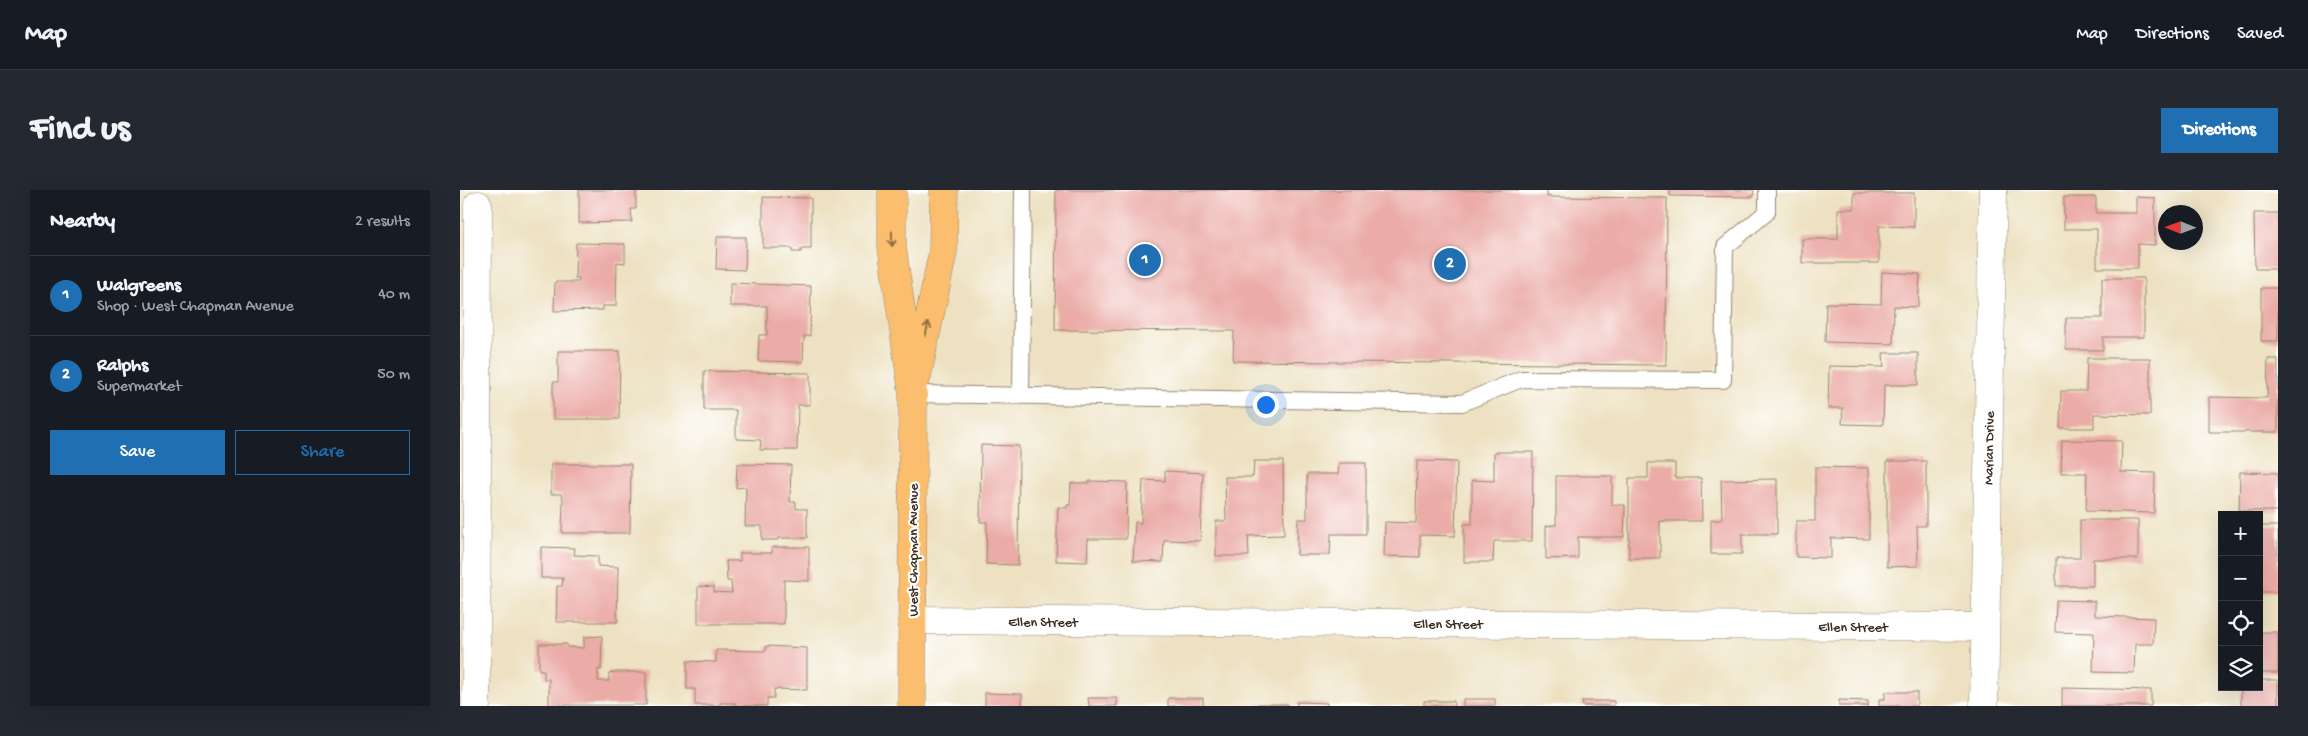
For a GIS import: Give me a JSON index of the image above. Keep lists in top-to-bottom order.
{
  "streets": {
    "main road": ["West Chapman Avenue"],
    "street": ["Marian Drive", "Ellen Street"]
  },
  "crossings": [
    ["Marian Drive", "Ellen Street"],
    ["West Chapman Avenue", "Ellen Street"]
  ],
  "north": "left",
  "page": {
    "header": "Map",
    "nav": ["Map", "Directions", "Saved"],
    "buttons": [
      "Directions",
      ["Save", "Share"]
    ],
    "title": "Find us",
    "heading": ["Nearby", "2 results"],
    "pins": ["1", "2"],
    "list": [
      {
        "mark": "1",
        "name": "Walgreens",
        "note": "Shop · West Chapman Avenue",
        "value": "40 m"
      },
      {
        "mark": "2",
        "name": "Ralphs",
        "note": "Supermarket",
        "value": "50 m"
      }
    ],
    "map_buttons": ["+", "−"]
  }
}
